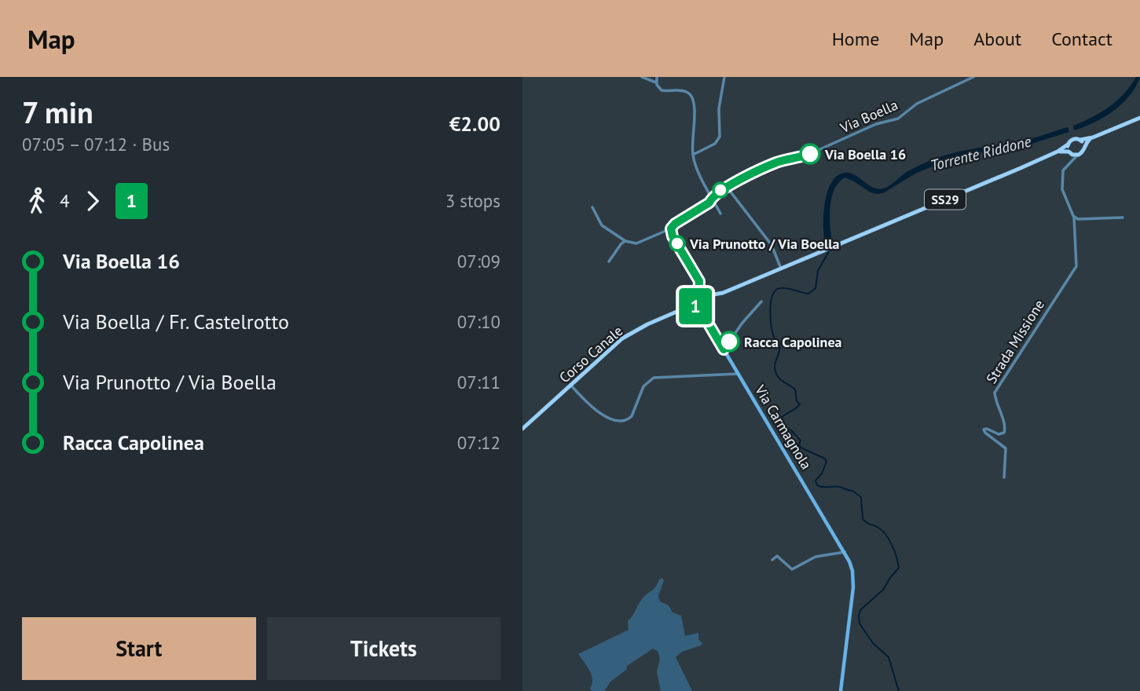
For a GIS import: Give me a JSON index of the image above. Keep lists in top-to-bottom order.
{
  "streets": {
    "main road": ["SS29", "Corso Canale", "Via Carmagnola"],
    "street": ["Via Boella", "Strada Missione"]
  },
  "crossings": [
    ["SS29", "Strada Missione"],
    ["SS29", "Corso Canale"],
    ["SS29", "Via Carmagnola"],
    ["Corso Canale", "Via Carmagnola"]
  ],
  "water": ["Torrente Riddone"],
  "places": ["Via Boella 16", "Via Prunotto / Via Boella", "Racca Capolinea"],
  "lines": ["bus line 1"],
  "page": {
    "header": "Map",
    "nav": [
      "Home",
      "Map",
      "About",
      "Contact"
    ],
    "heading": ["7 min", "07:05 – 07:12 · Bus", "€2.00"],
    "on_map": "1",
    "legs": ["4", "1", "3 stops"],
    "list": [
      {
        "name": "Via Boella 16",
        "value": "07:09"
      },
      {
        "name": "Via Boella / Fr. Castelrotto",
        "value": "07:10"
      },
      {
        "name": "Via Prunotto / Via Boella",
        "value": "07:11"
      },
      {
        "name": "Racca Capolinea",
        "value": "07:12"
      }
    ],
    "buttons": ["Start", "Tickets"]
  }
}
